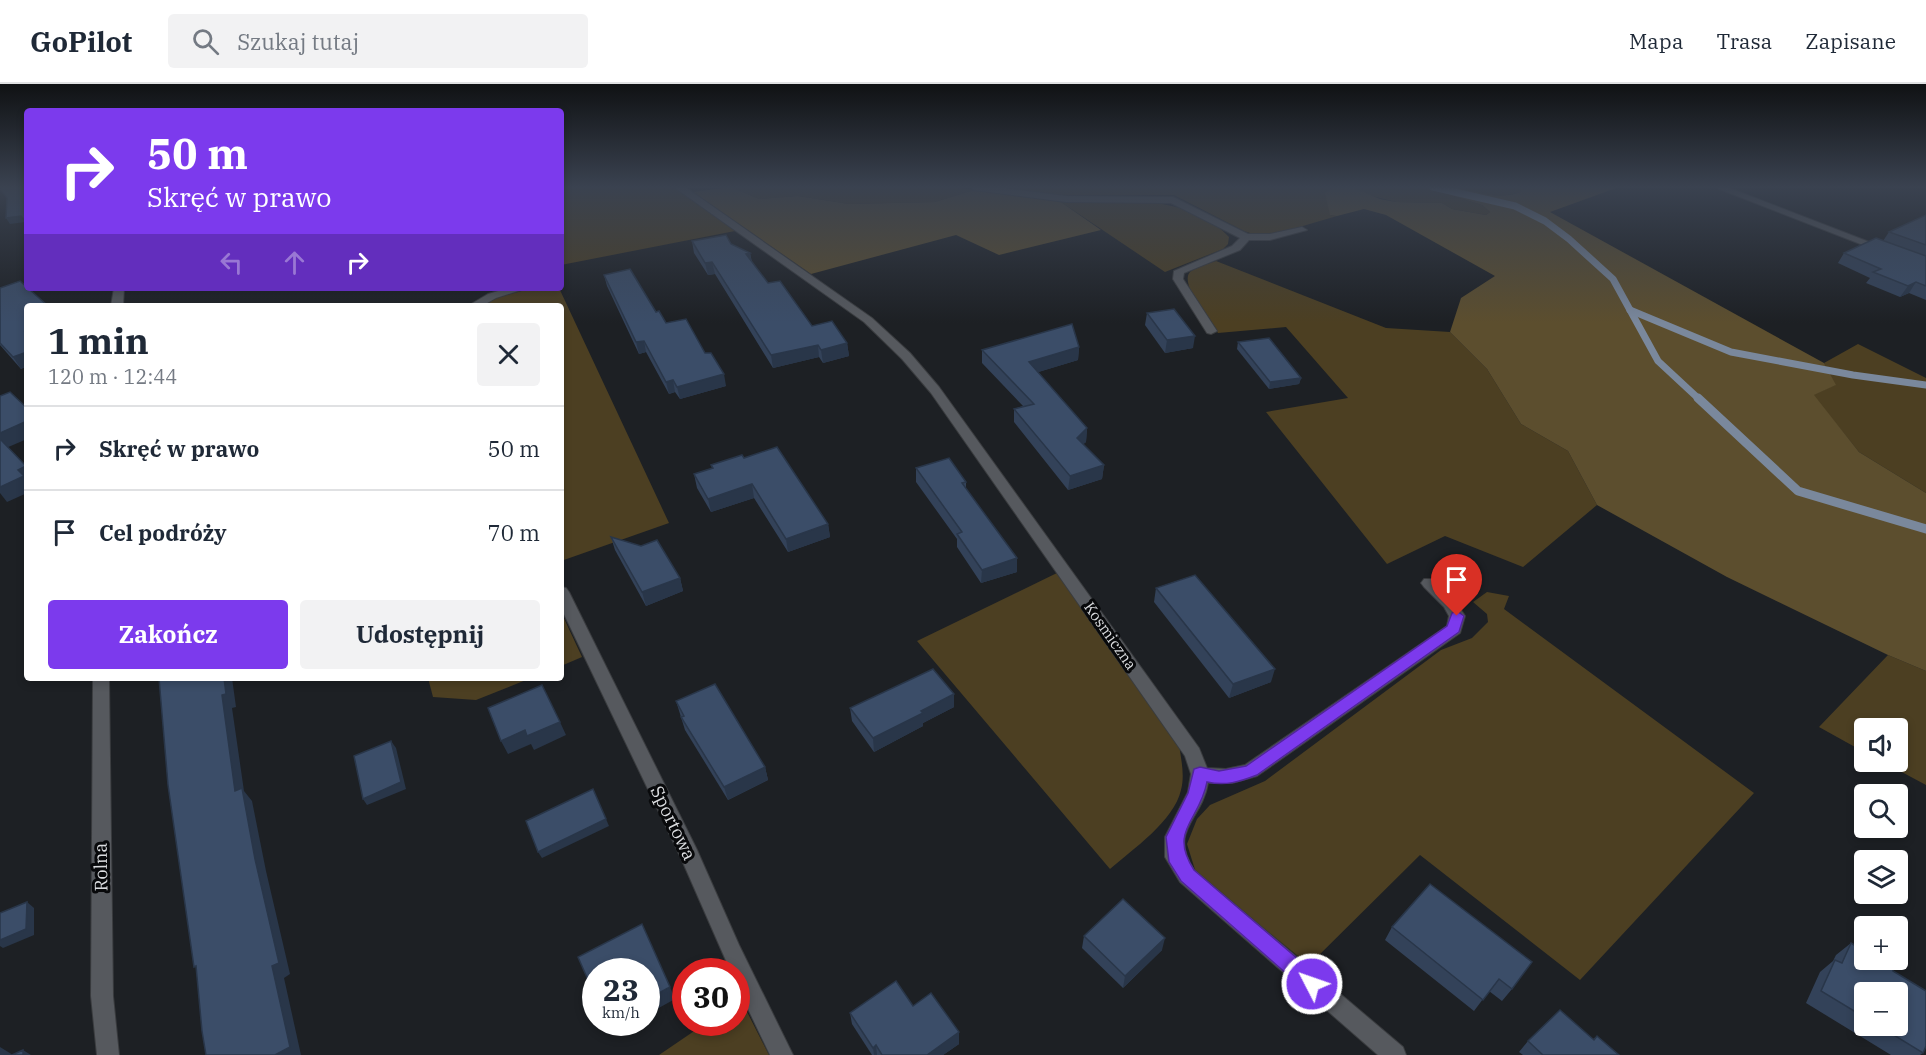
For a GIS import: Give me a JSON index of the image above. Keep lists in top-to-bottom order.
{
  "streets": {
    "street": ["Kosmiczna", "Sportowa", "Rolna"]
  },
  "page": {
    "header": "GoPilot",
    "search": "Szukaj tutaj",
    "nav": ["Mapa", "Trasa", "Zapisane"],
    "turn": ["50 m", "Skręć w prawo"],
    "heading": ["1 min", "120 m · 12:44"],
    "list": [
      {
        "name": "Skręć w prawo",
        "value": "50 m"
      },
      {
        "name": "Cel podróży",
        "value": "70 m"
      }
    ],
    "buttons": ["Zakończ", "Udostępnij"],
    "map_buttons": ["+", "−"],
    "speed": "23 km/h",
    "limit": "30"
  }
}
